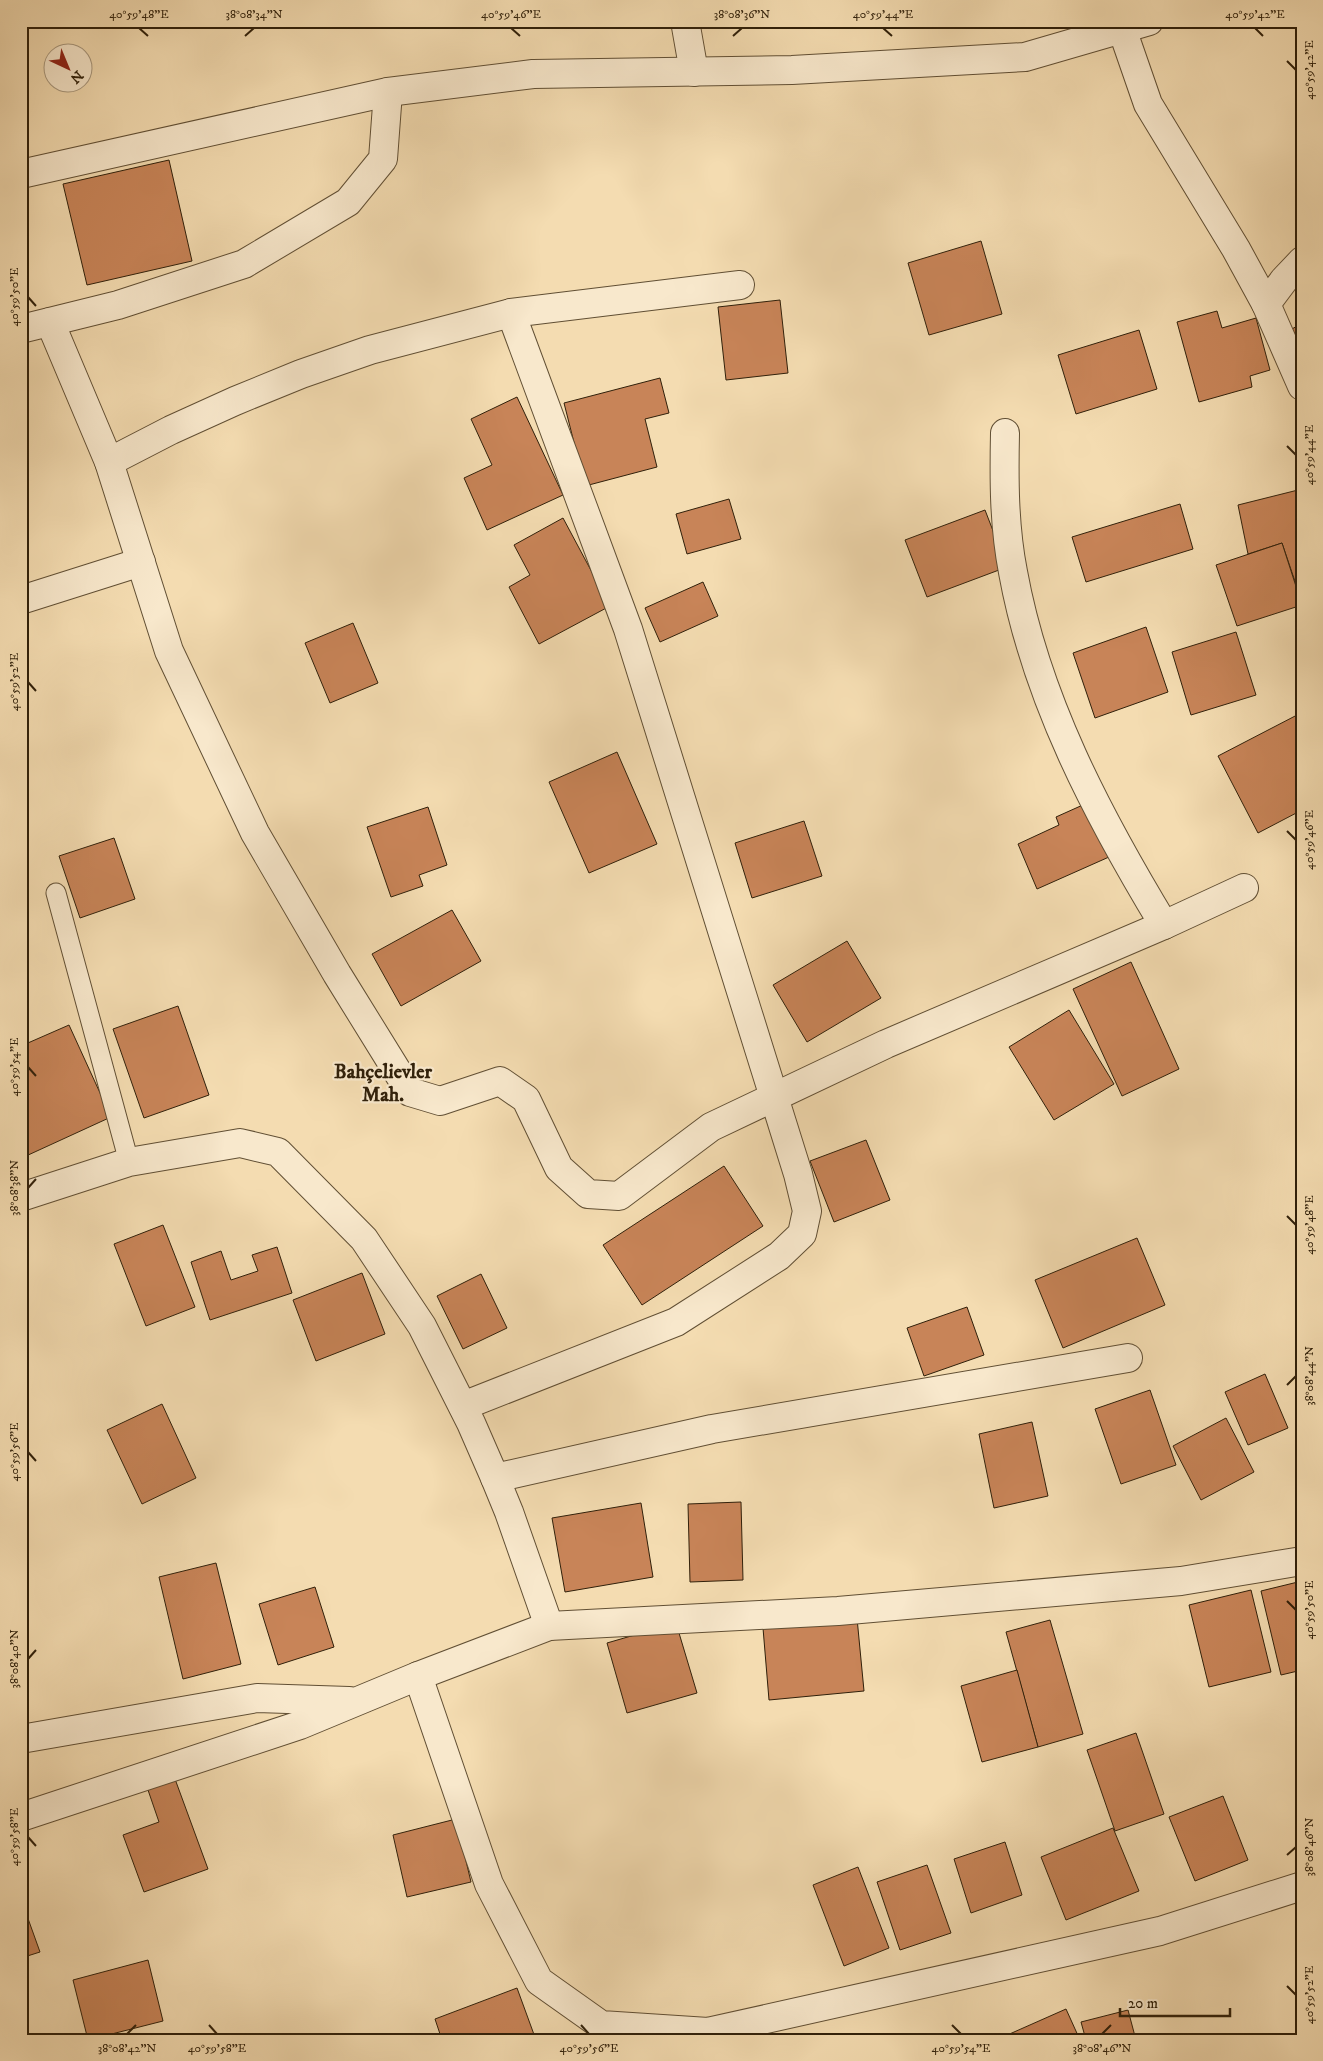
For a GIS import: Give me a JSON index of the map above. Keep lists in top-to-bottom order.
{
  "districts": ["Bahçelievler Mah."],
  "scale_bar": "20 m",
  "north": "bottom right",
  "coordinates": [
    "40°59'48\"E",
    "38°08'34\"N",
    "40°59'46\"E",
    "38°08'36\"N",
    "40°59'44\"E",
    "40°59'42\"E",
    "40°59'50\"E",
    "40°59'52\"E",
    "40°59'54\"E",
    "38°08'38\"N",
    "38°08'44\"N",
    "40°59'56\"E",
    "38°08'40\"N",
    "40°59'58\"E",
    "38°08'46\"N",
    "38°08'42\"N"
  ]
}
